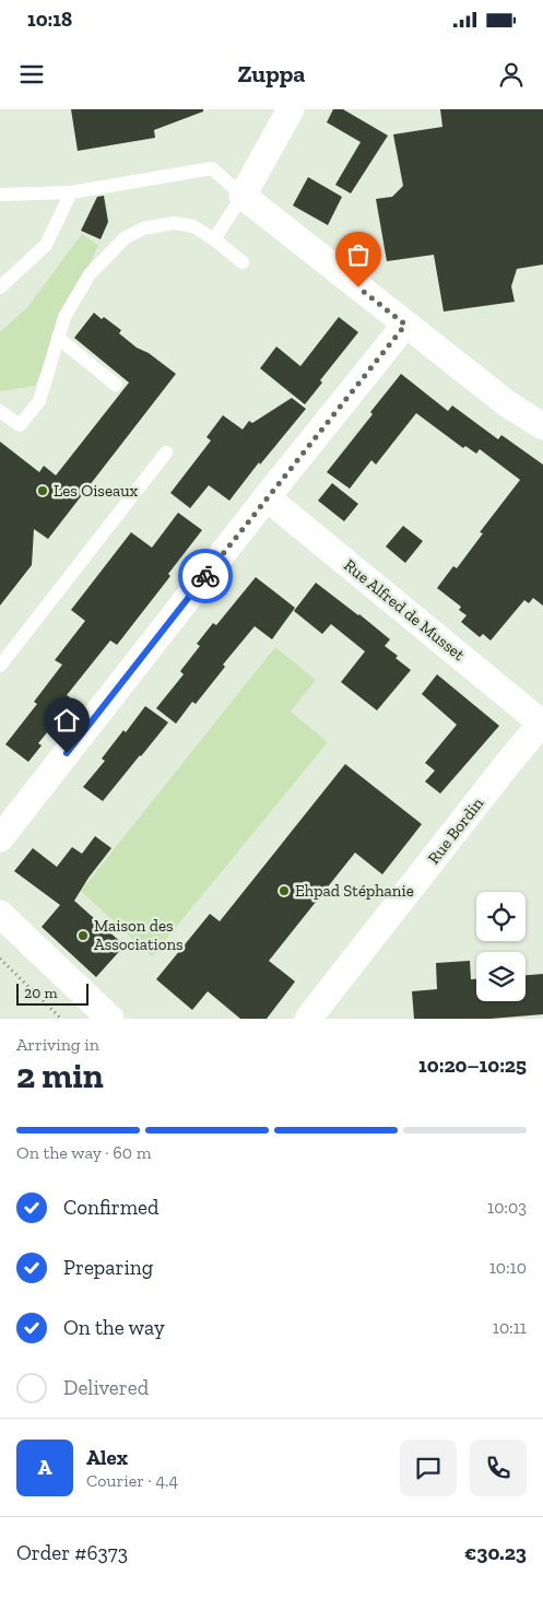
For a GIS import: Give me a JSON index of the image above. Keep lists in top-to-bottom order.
{
  "streets": {
    "street": ["Rue Alfred de Musset", "Rue Bordin"]
  },
  "crossings": [
    ["Rue Alfred de Musset", "Rue Bordin"]
  ],
  "places": ["Les Oiseaux", "Ehpad Stéphanie", "Maison des Associations"],
  "scale_bar": "20 m",
  "page": {
    "status": "10:18",
    "header": "Zuppa",
    "scale": "20 m",
    "heading": ["2 min", "Arriving in", "10:20–10:25"],
    "panel": [
      "Alex",
      "Courier · 4.4",
      "Order #6373",
      "€30.23"
    ],
    "bar": "On the way · 60 m",
    "list": [
      ["Confirmed", "10:03"],
      ["Preparing", "10:10"],
      ["On the way", "10:11"],
      "Delivered"
    ],
    "round": "A"
  }
}
